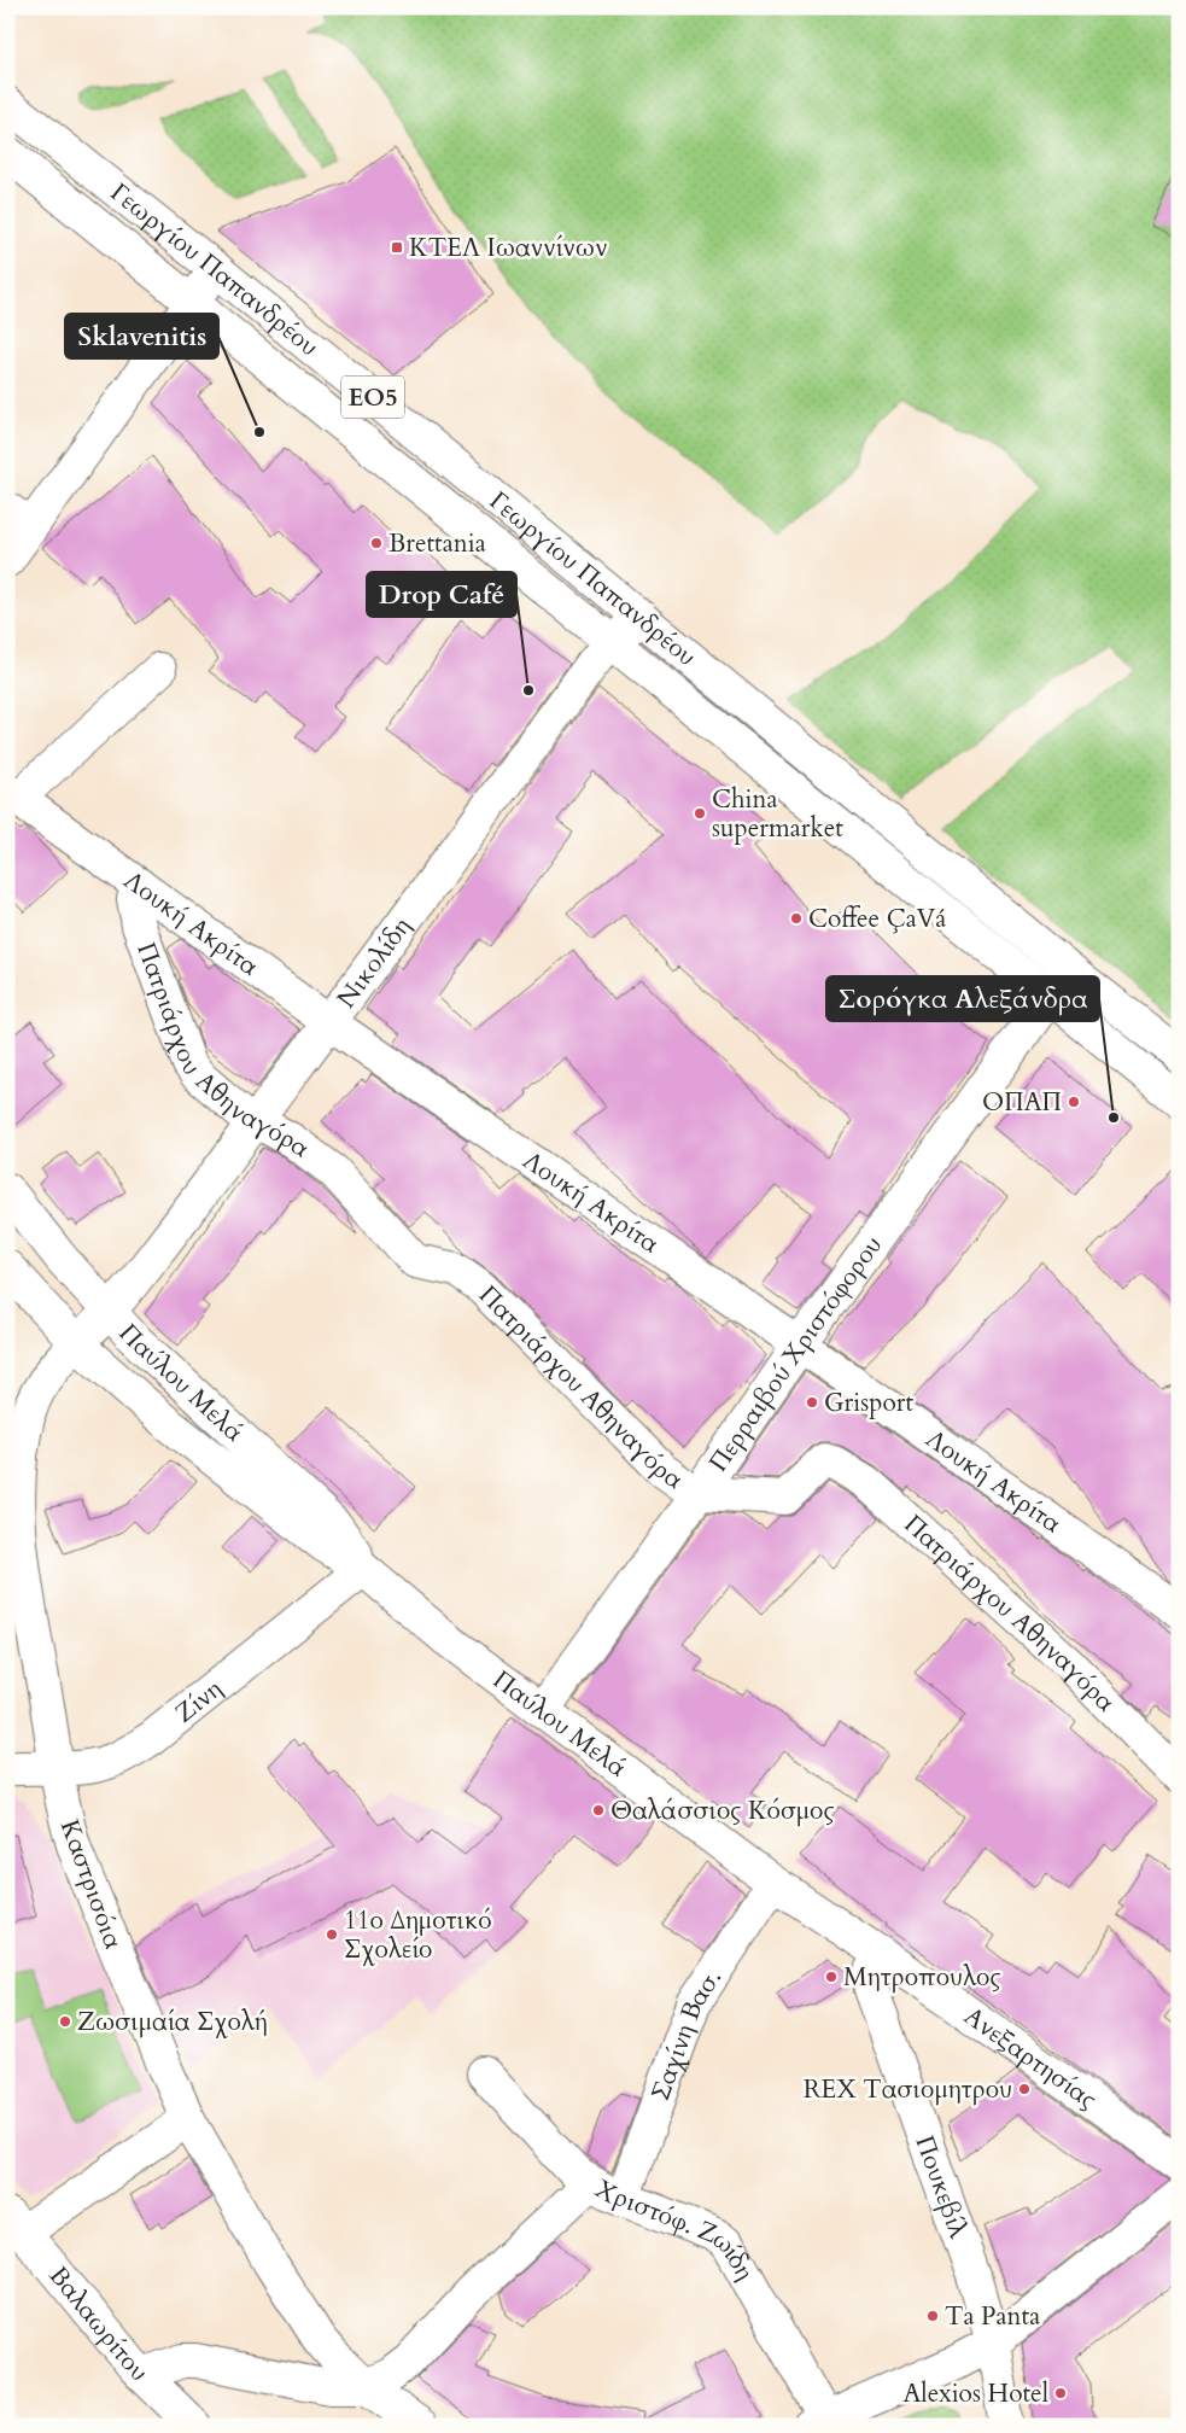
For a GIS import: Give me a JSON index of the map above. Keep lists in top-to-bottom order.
{
  "streets": {
    "street": [
      "Γεωργίου Παπανδρέου",
      "ΕΟ5",
      "Λουκή Ακρίτα",
      "Νικολίδη",
      "Πατριάρχου Αθηναγόρα",
      "Περραιβού Χριστόφορου",
      "Παύλου Μελά",
      "Ζίνη",
      "Καστρισόια",
      "Σαχίνη Βασ.",
      "Ανεξαρτησίας",
      "Πουκεβίλ",
      "Χριστόφ. Ζωίδη",
      "Βαλαωρίτου"
    ]
  },
  "crossings": [
    ["Γεωργίου Παπανδρέου", "Νικολίδη"],
    ["Γεωργίου Παπανδρέου", "Περραιβού Χριστόφορου"],
    ["Λουκή Ακρίτα", "Νικολίδη"],
    ["Λουκή Ακρίτα", "Πατριάρχου Αθηναγόρα"],
    ["Λουκή Ακρίτα", "Περραιβού Χριστόφορου"],
    ["Νικολίδη", "Πατριάρχου Αθηναγόρα"],
    ["Νικολίδη", "Παύλου Μελά"],
    ["Νικολίδη", "Καστρισόια"],
    ["Πατριάρχου Αθηναγόρα", "Περραιβού Χριστόφορου"],
    ["Περραιβού Χριστόφορου", "Παύλου Μελά"],
    ["Παύλου Μελά", "Ζίνη"],
    ["Παύλου Μελά", "Καστρισόια"],
    ["Παύλου Μελά", "Σαχίνη Βασ."],
    ["Παύλου Μελά", "Ανεξαρτησίας"],
    ["Παύλου Μελά", "Πουκεβίλ"],
    ["Ζίνη", "Καστρισόια"],
    ["Σαχίνη Βασ.", "Χριστόφ. Ζωίδη"],
    ["Ανεξαρτησίας", "Πουκεβίλ"]
  ],
  "places": {
    "transit": ["ΚΤΕΛ Ιωαννίνων"],
    "other": [
      "Sklavenitis",
      "Brettania",
      "Drop Café",
      "China supermarket",
      "Coffee ÇaVá",
      "ΟΠΑΠ",
      "Σορόγκα Αλεξάνδρα",
      "Grisport",
      "Θαλάσσιος Κόσμος",
      "11ο Δημοτικό Σχολείο",
      "Μητροπουλος",
      "Ζωσιμαία Σχολή",
      "REX Τασιομητρου",
      "Ta Panta",
      "Alexios Hotel"
    ]
  }
}
